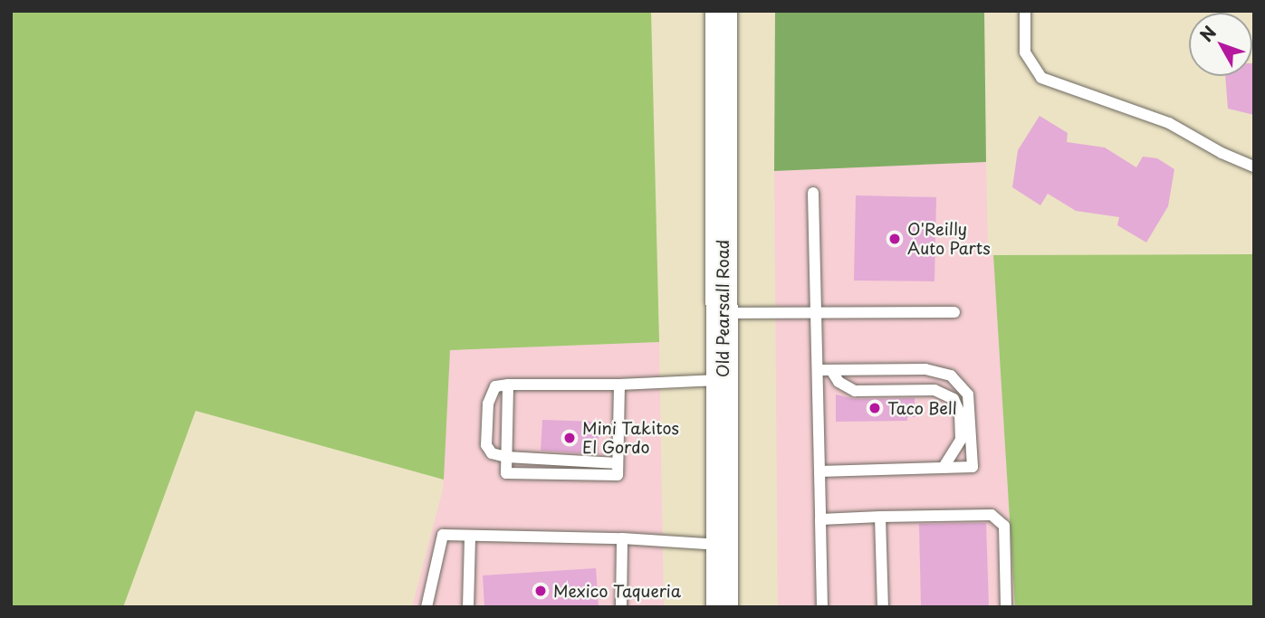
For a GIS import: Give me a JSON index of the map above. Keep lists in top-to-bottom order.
{
  "streets": {
    "main road": ["Old Pearsall Road"]
  },
  "places": [
    "O'Reilly Auto Parts",
    "Taco Bell",
    "Mini Takitos El Gordo",
    "Mexico Taqueria"
  ],
  "north": "top left"
}
